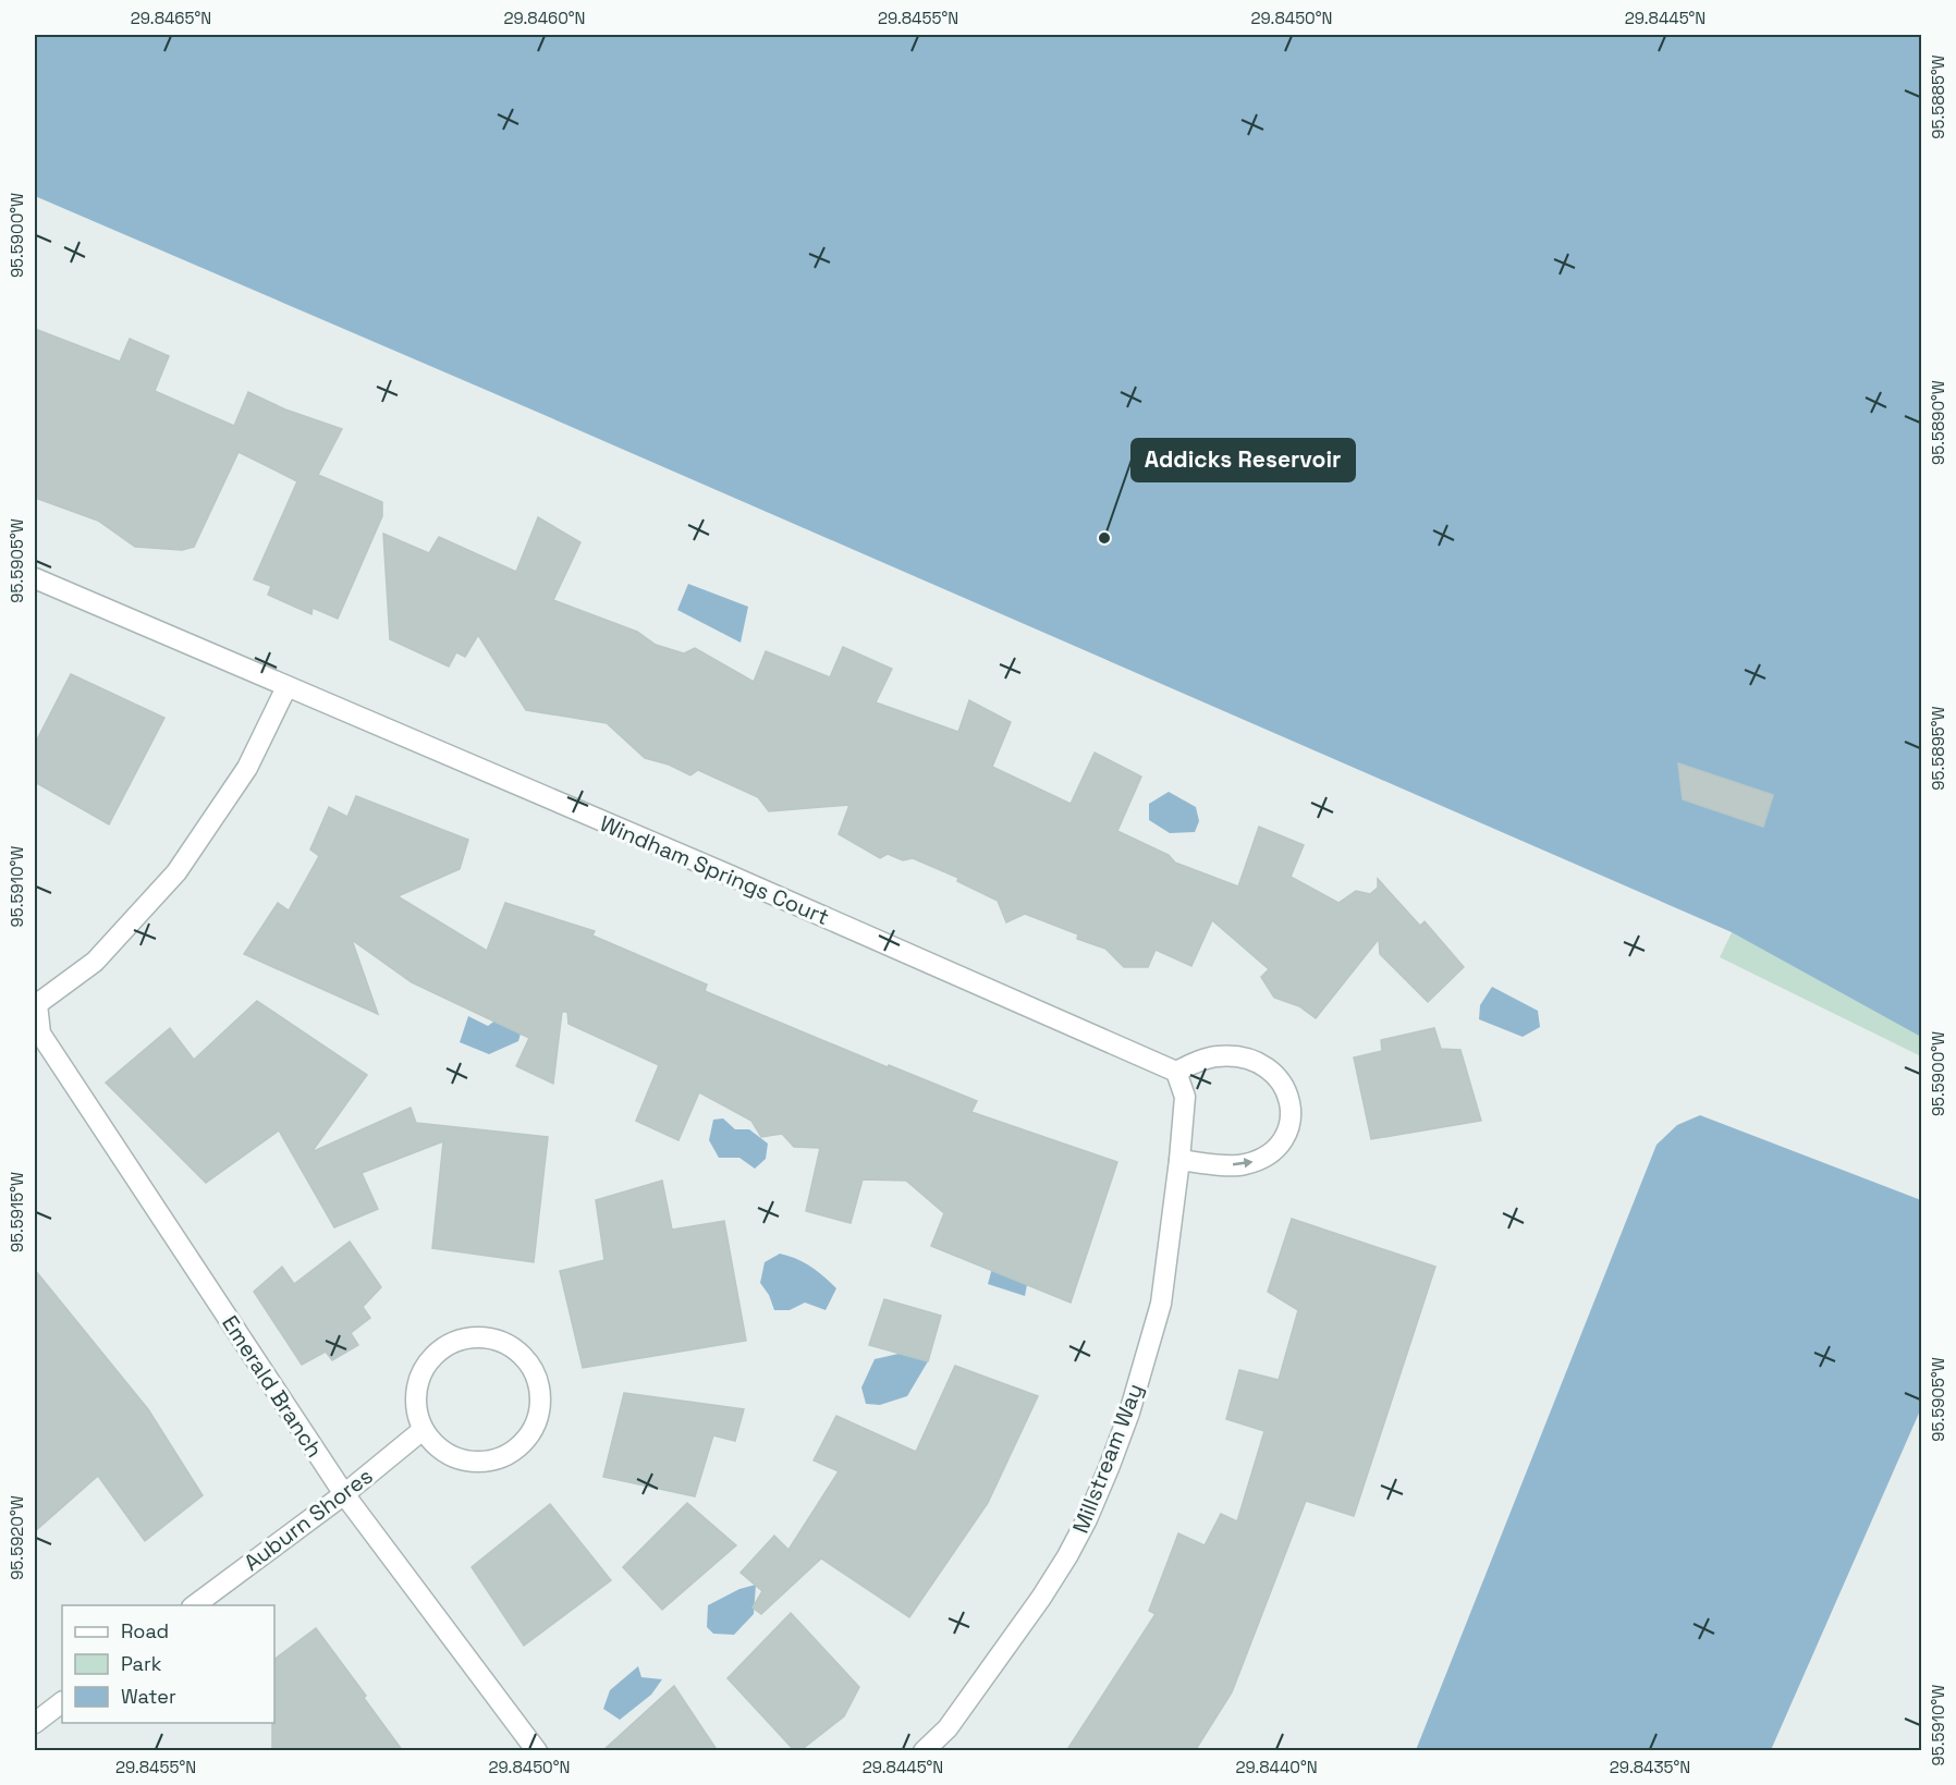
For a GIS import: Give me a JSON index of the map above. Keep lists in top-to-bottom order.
{
  "streets": {
    "street": [
      "Windham Springs Court",
      "Emerald Branch",
      "Millstream Way",
      "Auburn Shores"
    ]
  },
  "crossings": [
    ["Windham Springs Court", "Emerald Branch"],
    ["Windham Springs Court", "Millstream Way"],
    ["Emerald Branch", "Auburn Shores"]
  ],
  "places": ["Addicks Reservoir"],
  "legend": ["Road", "Park", "Water"],
  "coordinates": [
    "29.8465°N",
    "29.8460°N",
    "29.8455°N",
    "29.8450°N",
    "29.8445°N",
    "95.5885°W",
    "95.5900°W",
    "95.5890°W",
    "95.5905°W",
    "95.5895°W",
    "95.5910°W",
    "95.5915°W",
    "95.5920°W",
    "29.8440°N",
    "29.8435°N"
  ]
}
